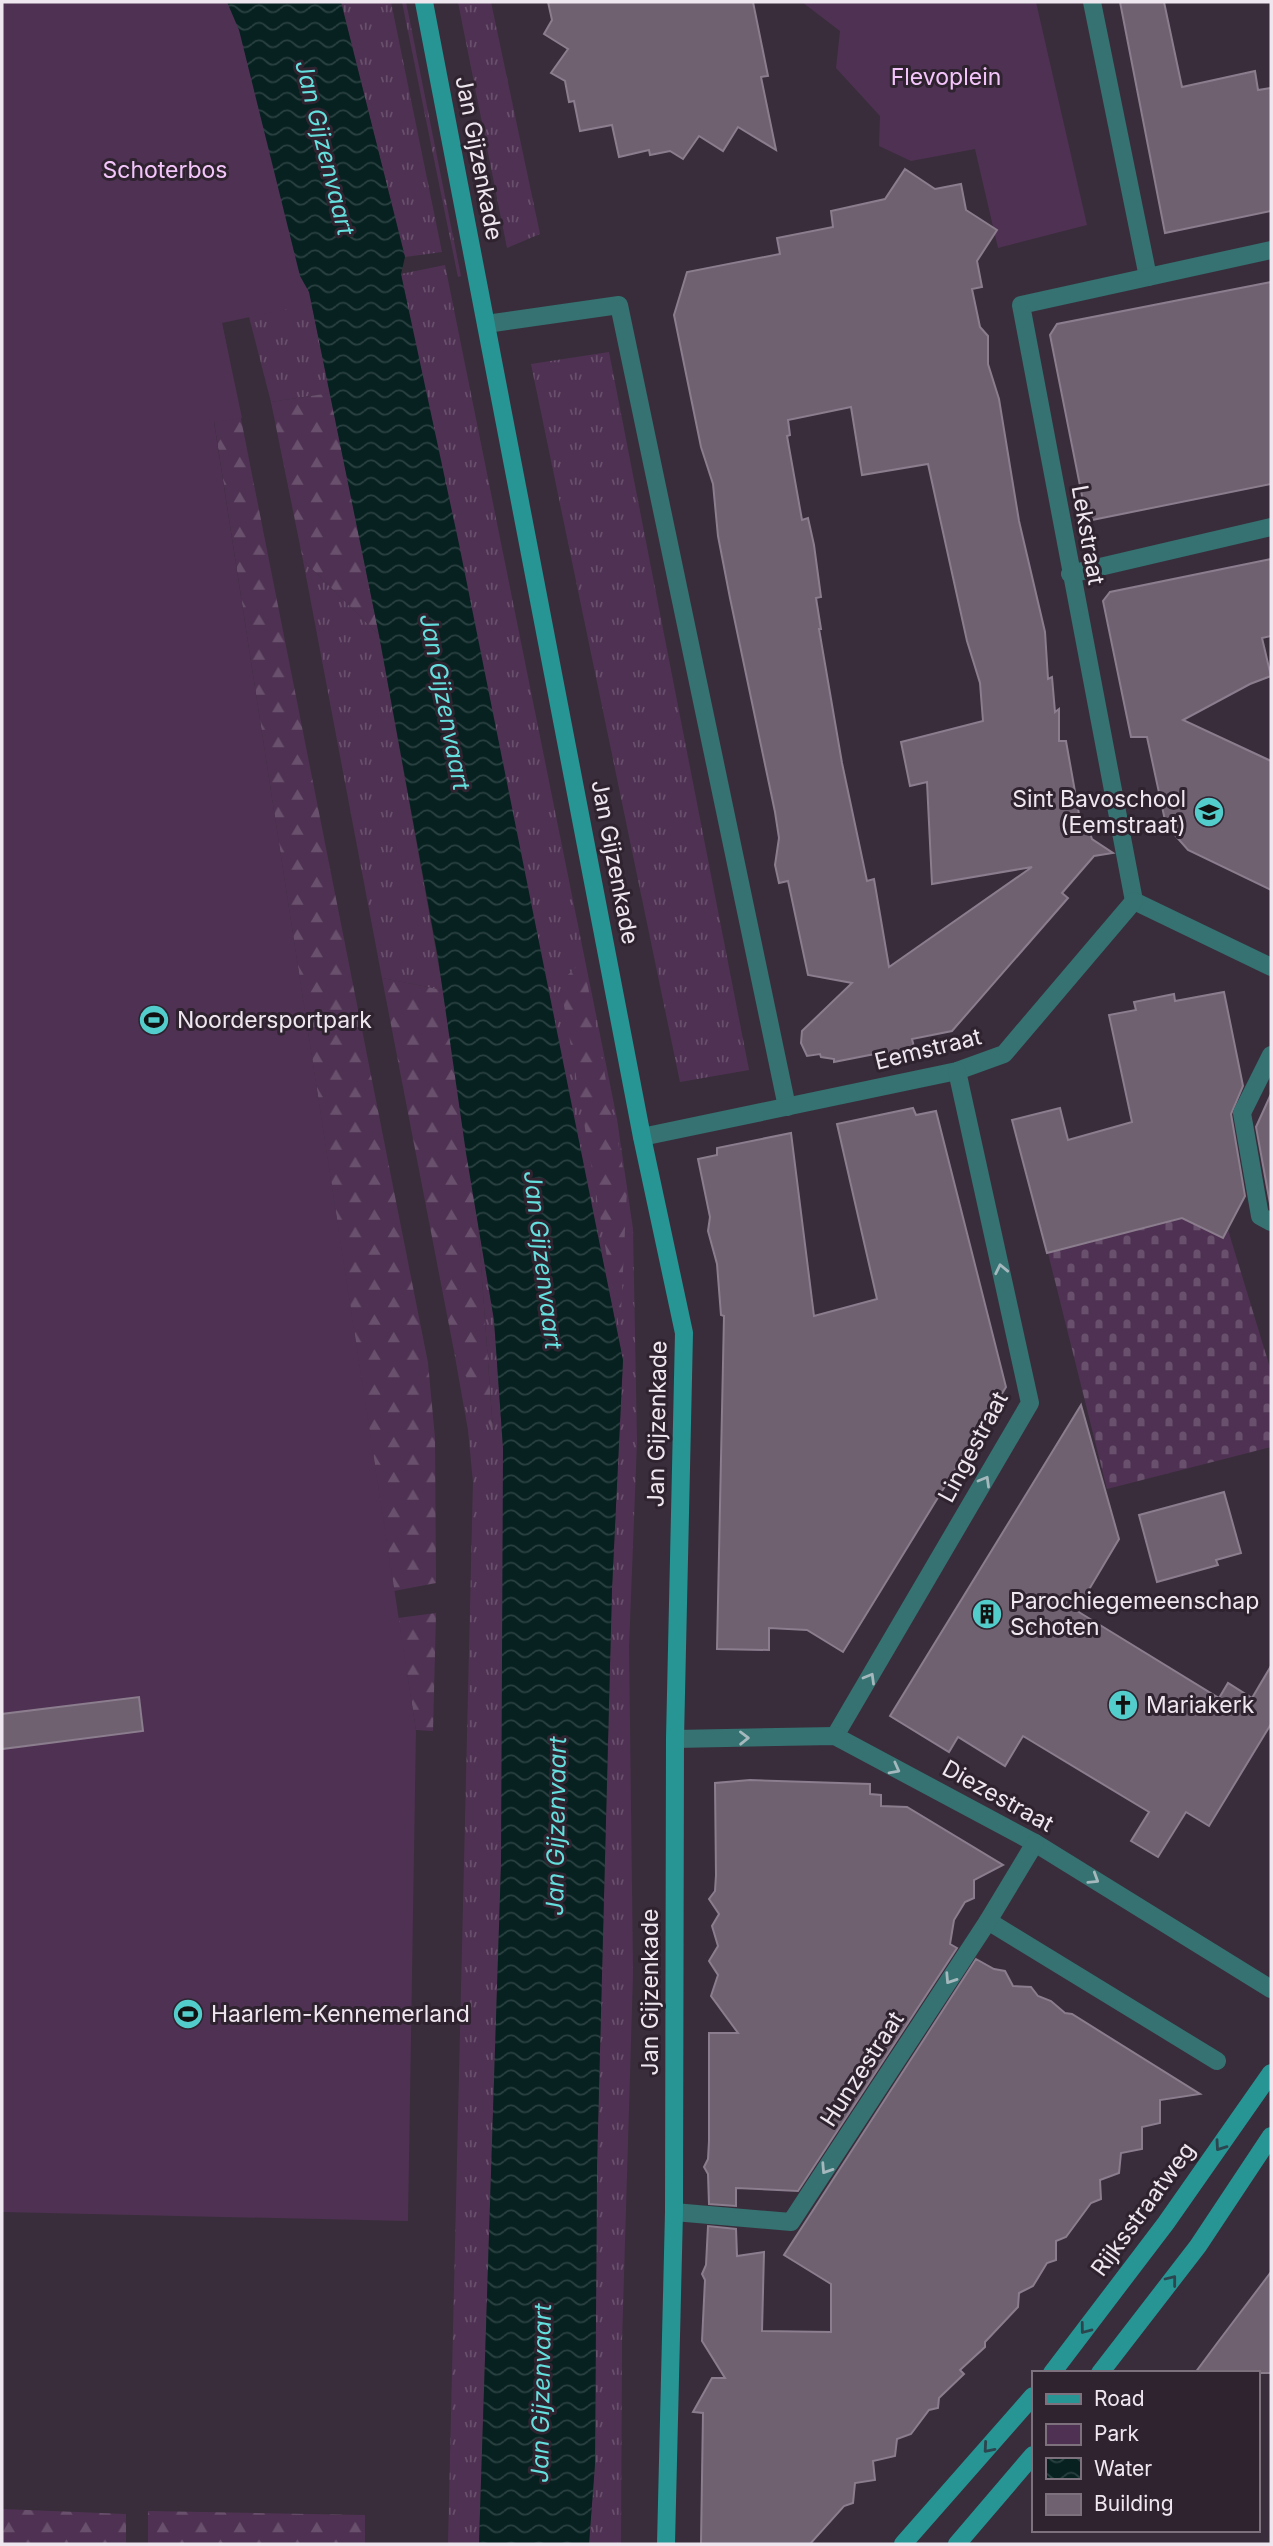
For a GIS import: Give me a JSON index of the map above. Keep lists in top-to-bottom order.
{
  "streets": {
    "street": [
      "Jan Gijzenkade",
      "Lekstraat",
      "Eemstraat",
      "Lingestraat",
      "Diezestraat",
      "Hunzestraat",
      "Rijksstraatweg"
    ]
  },
  "crossings": [
    ["Jan Gijzenkade", "Eemstraat"],
    ["Jan Gijzenkade", "Diezestraat"],
    ["Jan Gijzenkade", "Hunzestraat"],
    ["Lekstraat", "Eemstraat"],
    ["Eemstraat", "Lingestraat"],
    ["Lingestraat", "Diezestraat"],
    ["Diezestraat", "Hunzestraat"]
  ],
  "one_way": ["Lingestraat", "Hunzestraat"],
  "water": ["Jan Gijzenvaart"],
  "parks": ["Flevoplein", "Schoterbos"],
  "places": {
    "school or university": ["Sint Bavoschool (Eemstraat)"],
    "sports": ["Noordersportpark", "Haarlem-Kennemerland"],
    "building": ["Parochiegemeenschap Schoten"],
    "church": ["Mariakerk"]
  },
  "legend": [
    "Road",
    "Park",
    "Water",
    "Building"
  ]
}
